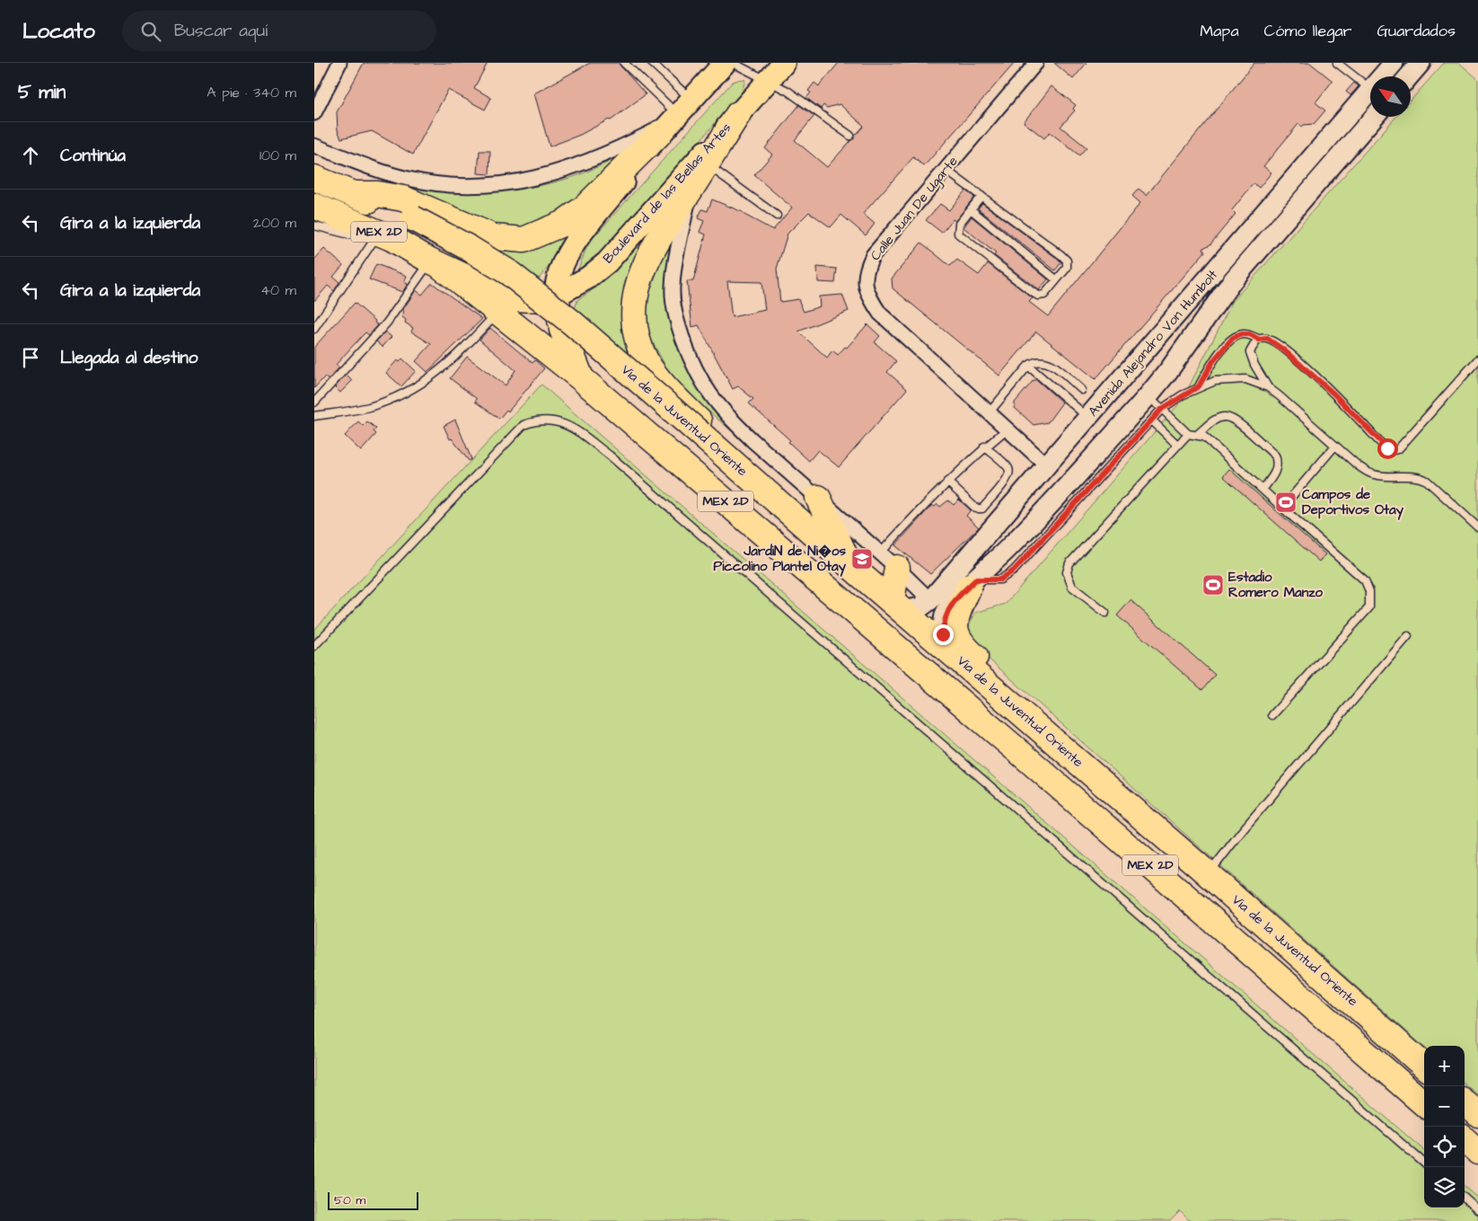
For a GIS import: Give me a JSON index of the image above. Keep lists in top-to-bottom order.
{
  "streets": {
    "highway": ["MEX 2D", "Via de la Juventud Oriente"],
    "main road": ["Boulevard de las Bellas Artes", "Avenida Alejandro Von Humbolt"],
    "street": ["Calle Juan De Ugarte"]
  },
  "crossings": [
    ["Calle Juan De Ugarte", "Avenida Alejandro Von Humbolt"],
    ["MEX 2D", "Via de la Juventud Oriente"],
    ["Avenida Alejandro Von Humbolt", "Via de la Juventud Oriente"]
  ],
  "places": {
    "sports": ["Campos de Deportivos Otay", "Estadio Romero Manzo"],
    "school or university": ["JardiN de Ni�os Piccolino Plantel Otay"]
  },
  "scale_bar": "50 m",
  "north": "top left",
  "page": {
    "header": "Locato",
    "search": "Buscar aquí",
    "nav": ["Mapa", "Cómo llegar", "Guardados"],
    "heading": ["5 min", "A pie · 340 m"],
    "list": [
      ["Continúa", "100 m"],
      ["Gira a la izquierda", "200 m"],
      ["Gira a la izquierda", "40 m"],
      "Llegada al destino"
    ],
    "map_buttons": ["+", "−"],
    "scale": "50 m"
  }
}
